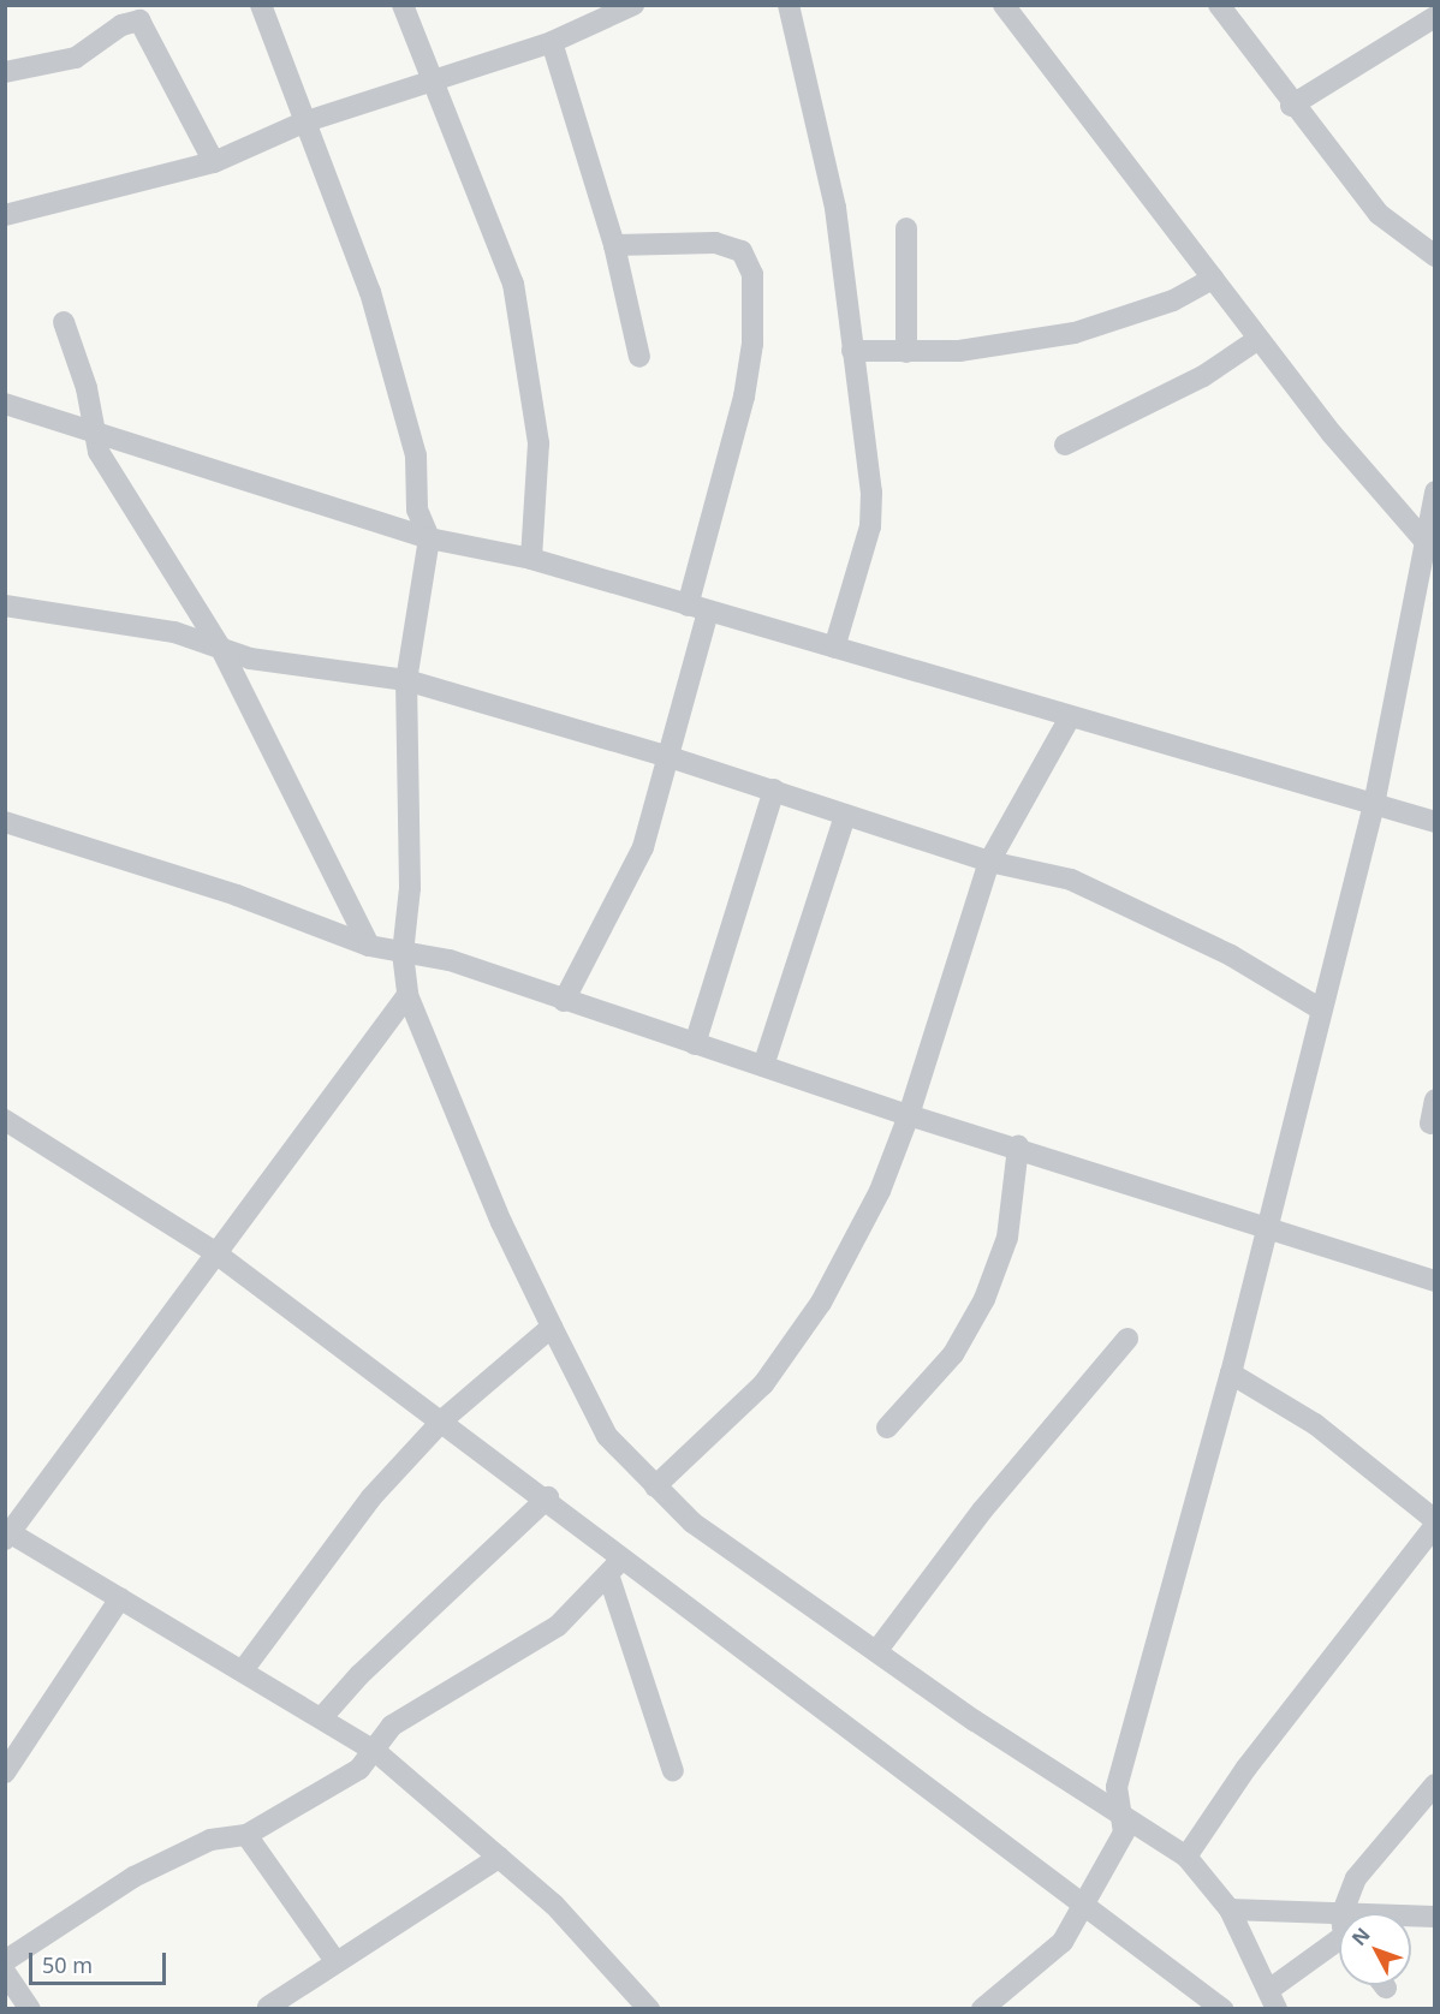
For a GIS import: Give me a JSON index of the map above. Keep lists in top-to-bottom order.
{
  "scale_bar": "50 m",
  "north": "top left"
}
